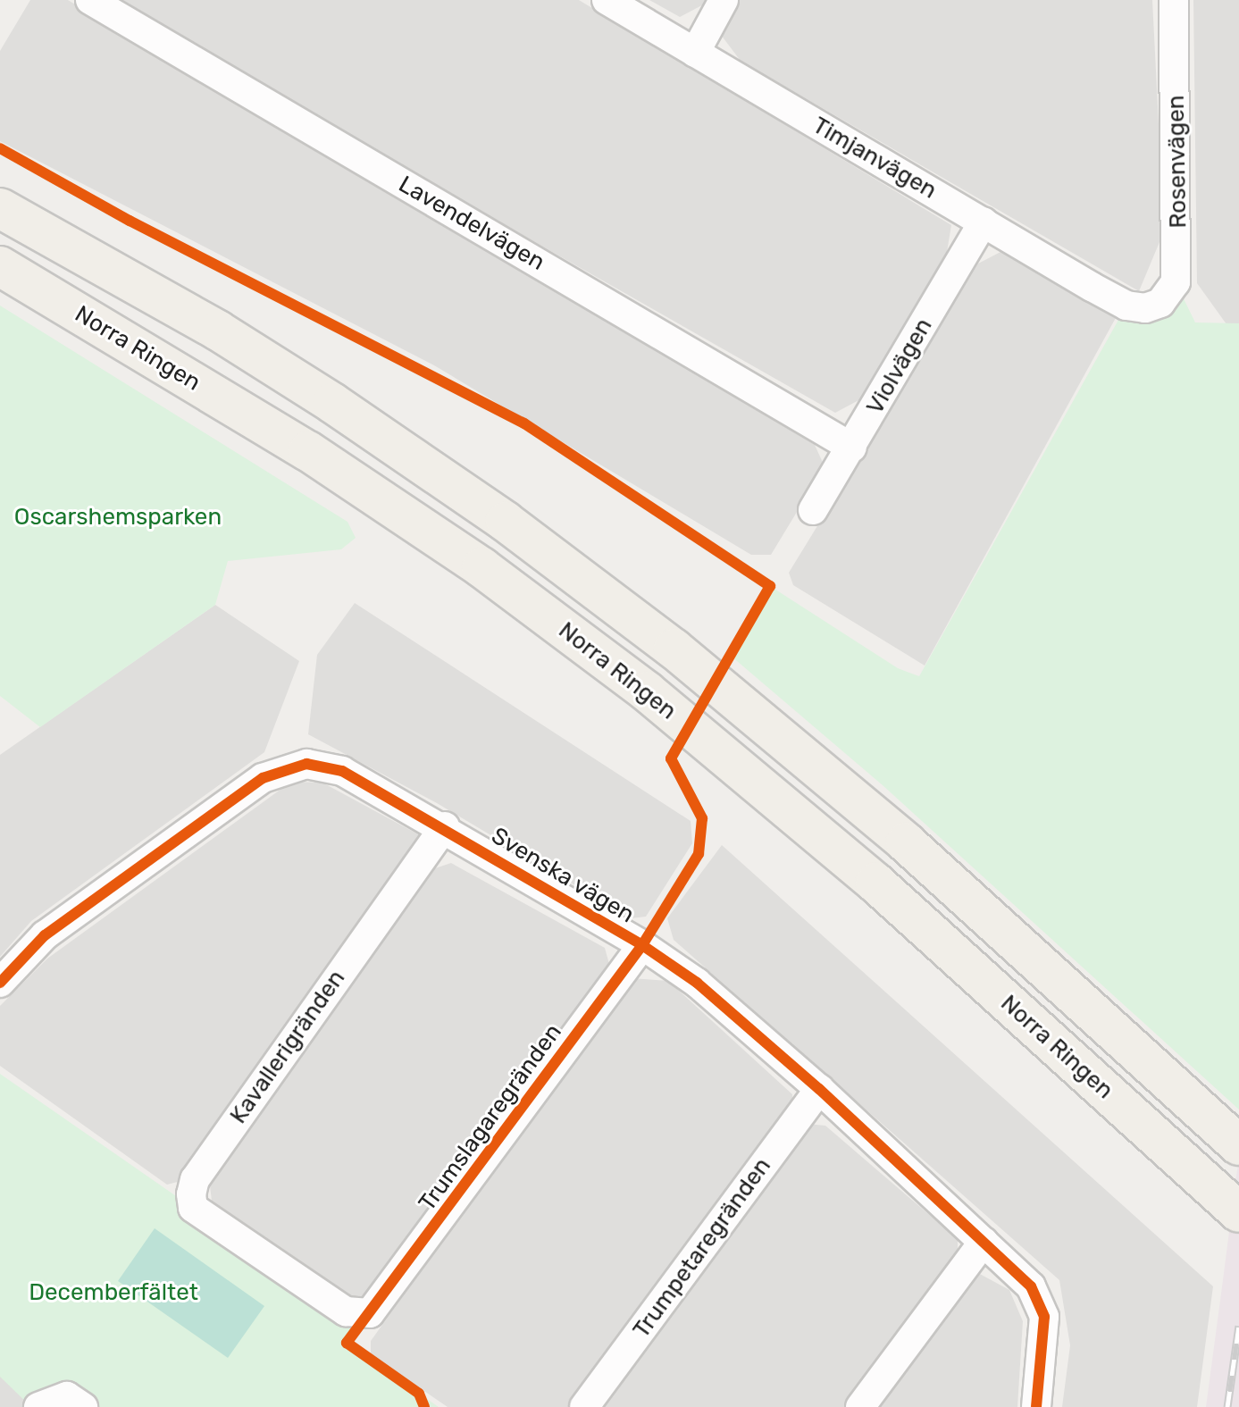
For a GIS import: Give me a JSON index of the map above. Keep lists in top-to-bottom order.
{
  "streets": {
    "main road": ["Norra Ringen"],
    "street": [
      "Timjanvägen",
      "Rosenvägen",
      "Lavendelvägen",
      "Violvägen",
      "Svenska vägen",
      "Kavallerigränden",
      "Trumslagaregränden",
      "Trumpetaregränden"
    ]
  },
  "crossings": [
    ["Timjanvägen", "Rosenvägen"],
    ["Timjanvägen", "Violvägen"],
    ["Lavendelvägen", "Violvägen"],
    ["Svenska vägen", "Kavallerigränden"],
    ["Svenska vägen", "Trumslagaregränden"],
    ["Svenska vägen", "Trumpetaregränden"],
    ["Kavallerigränden", "Trumslagaregränden"]
  ],
  "parks": ["Oscarshemsparken", "Decemberfältet"]
}
